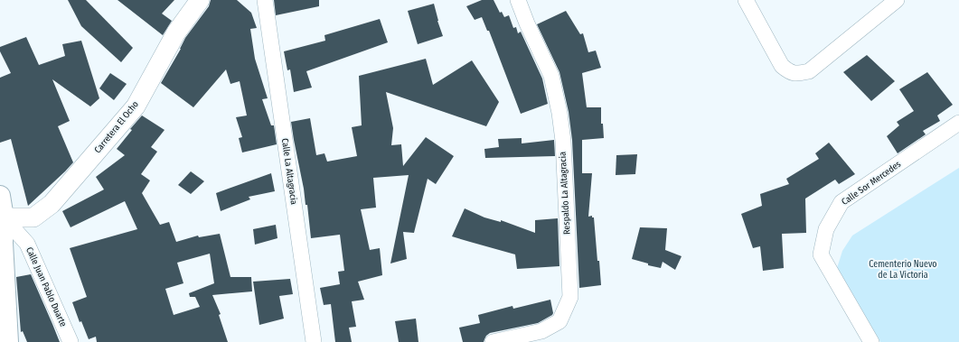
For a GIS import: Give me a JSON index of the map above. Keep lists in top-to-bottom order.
{
  "streets": {
    "street": [
      "Carretera El Ocho",
      "Calle La Altagracia",
      "Calle Sor Mercedes",
      "Respaldo La Altagracia",
      "Calle Juan Pablo Duarte"
    ]
  },
  "crossings": [
    ["Carretera El Ocho", "Calle Juan Pablo Duarte"]
  ],
  "parks": ["Cementerio Nuevo de La Victoria"]
}
